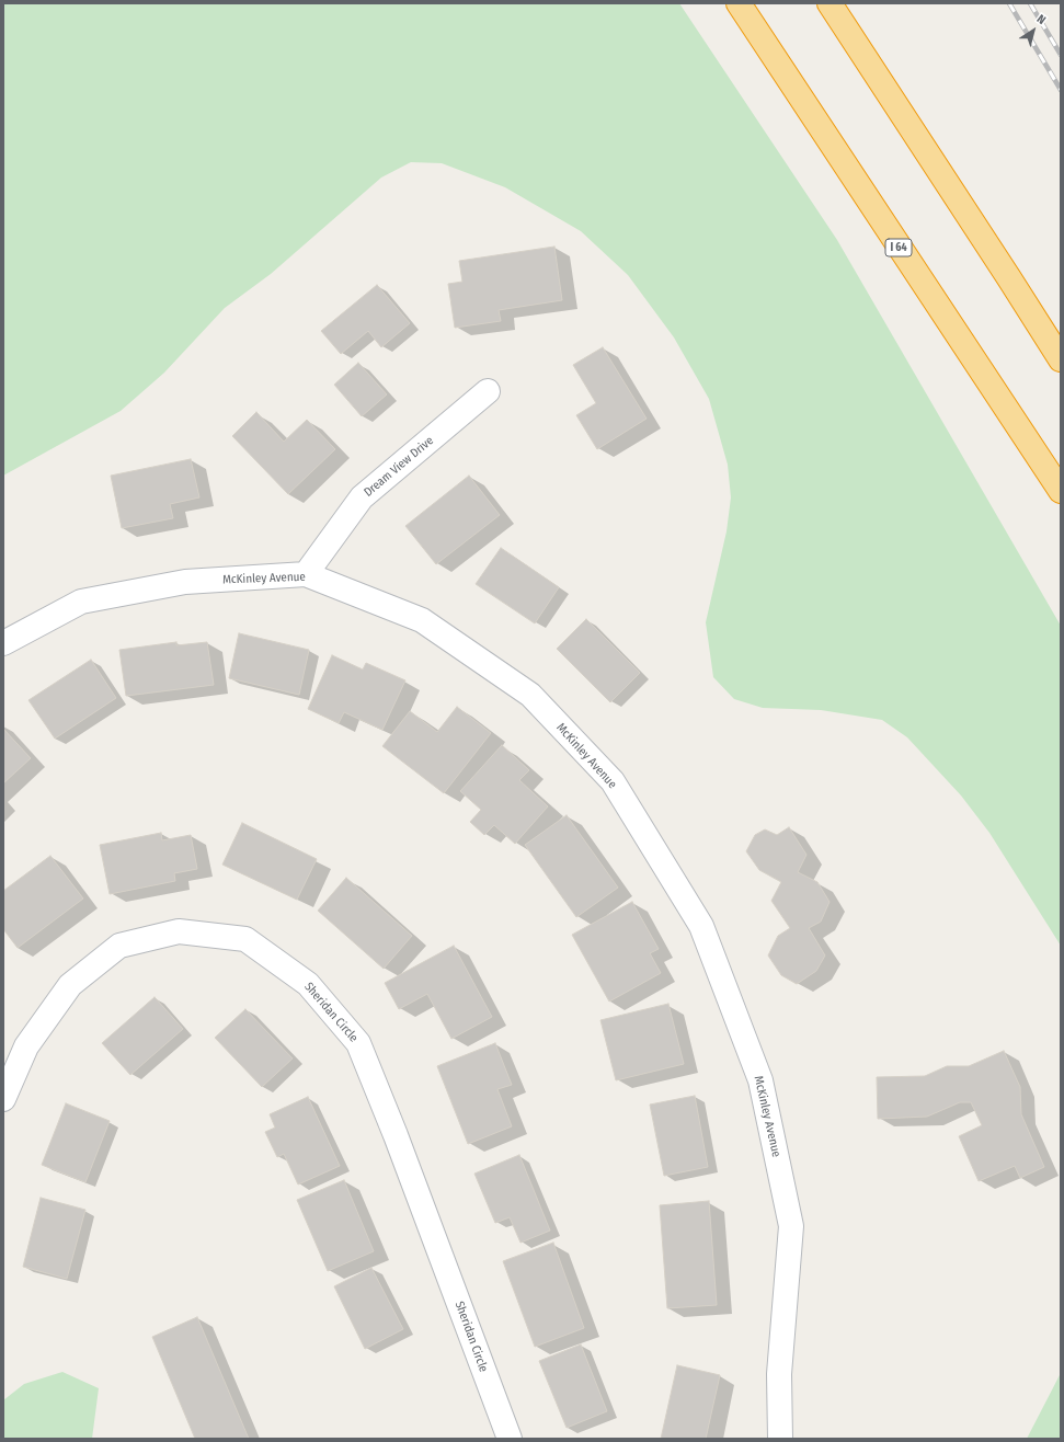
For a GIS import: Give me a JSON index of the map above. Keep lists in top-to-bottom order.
{
  "streets": {
    "highway": ["I 64"],
    "street": ["Dream View Drive", "McKinley Avenue", "Sheridan Circle"]
  },
  "crossings": [
    ["Dream View Drive", "McKinley Avenue"]
  ],
  "north": "top right"
}
